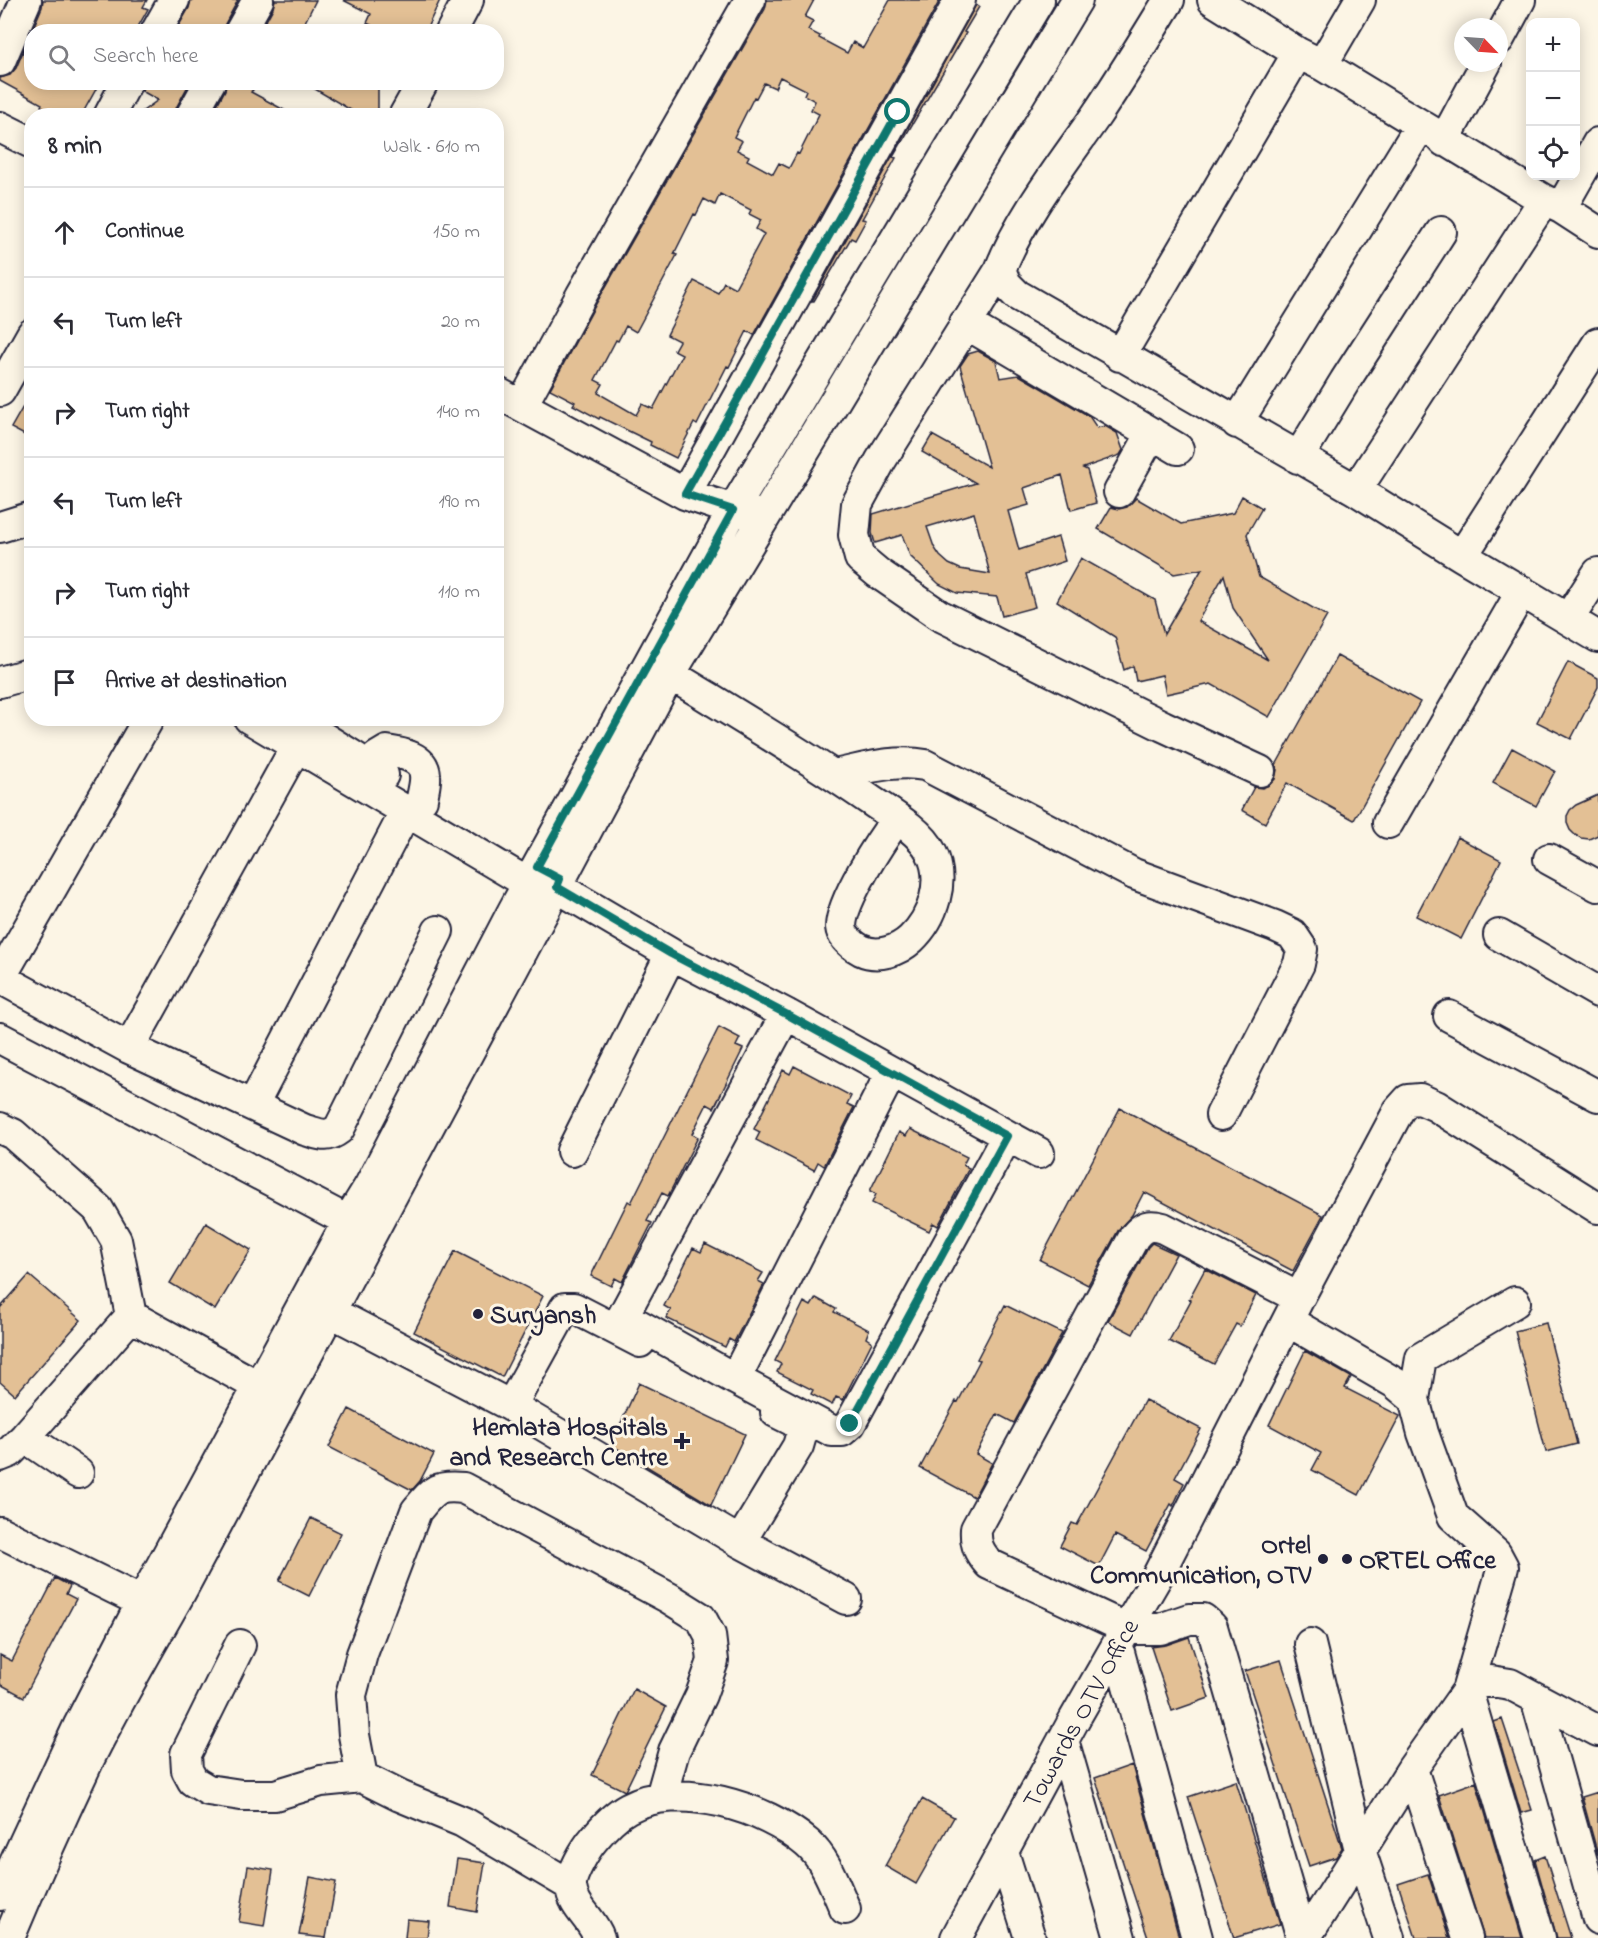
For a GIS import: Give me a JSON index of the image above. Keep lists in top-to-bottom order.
{
  "streets": {
    "street": ["Towards OTV Office"]
  },
  "places": {
    "other": ["Suryansh", "Ortel Communication, OTV", "ORTEL Office"],
    "health": ["Hemlata Hospitals and Research Centre"]
  },
  "north": "bottom right",
  "page": {
    "map_buttons": ["+", "−"],
    "search": "Search here",
    "heading": ["8 min", "Walk · 610 m"],
    "list": [
      ["Continue", "150 m"],
      ["Turn left", "20 m"],
      ["Turn right", "140 m"],
      ["Turn left", "190 m"],
      ["Turn right", "110 m"],
      "Arrive at destination"
    ]
  }
}
